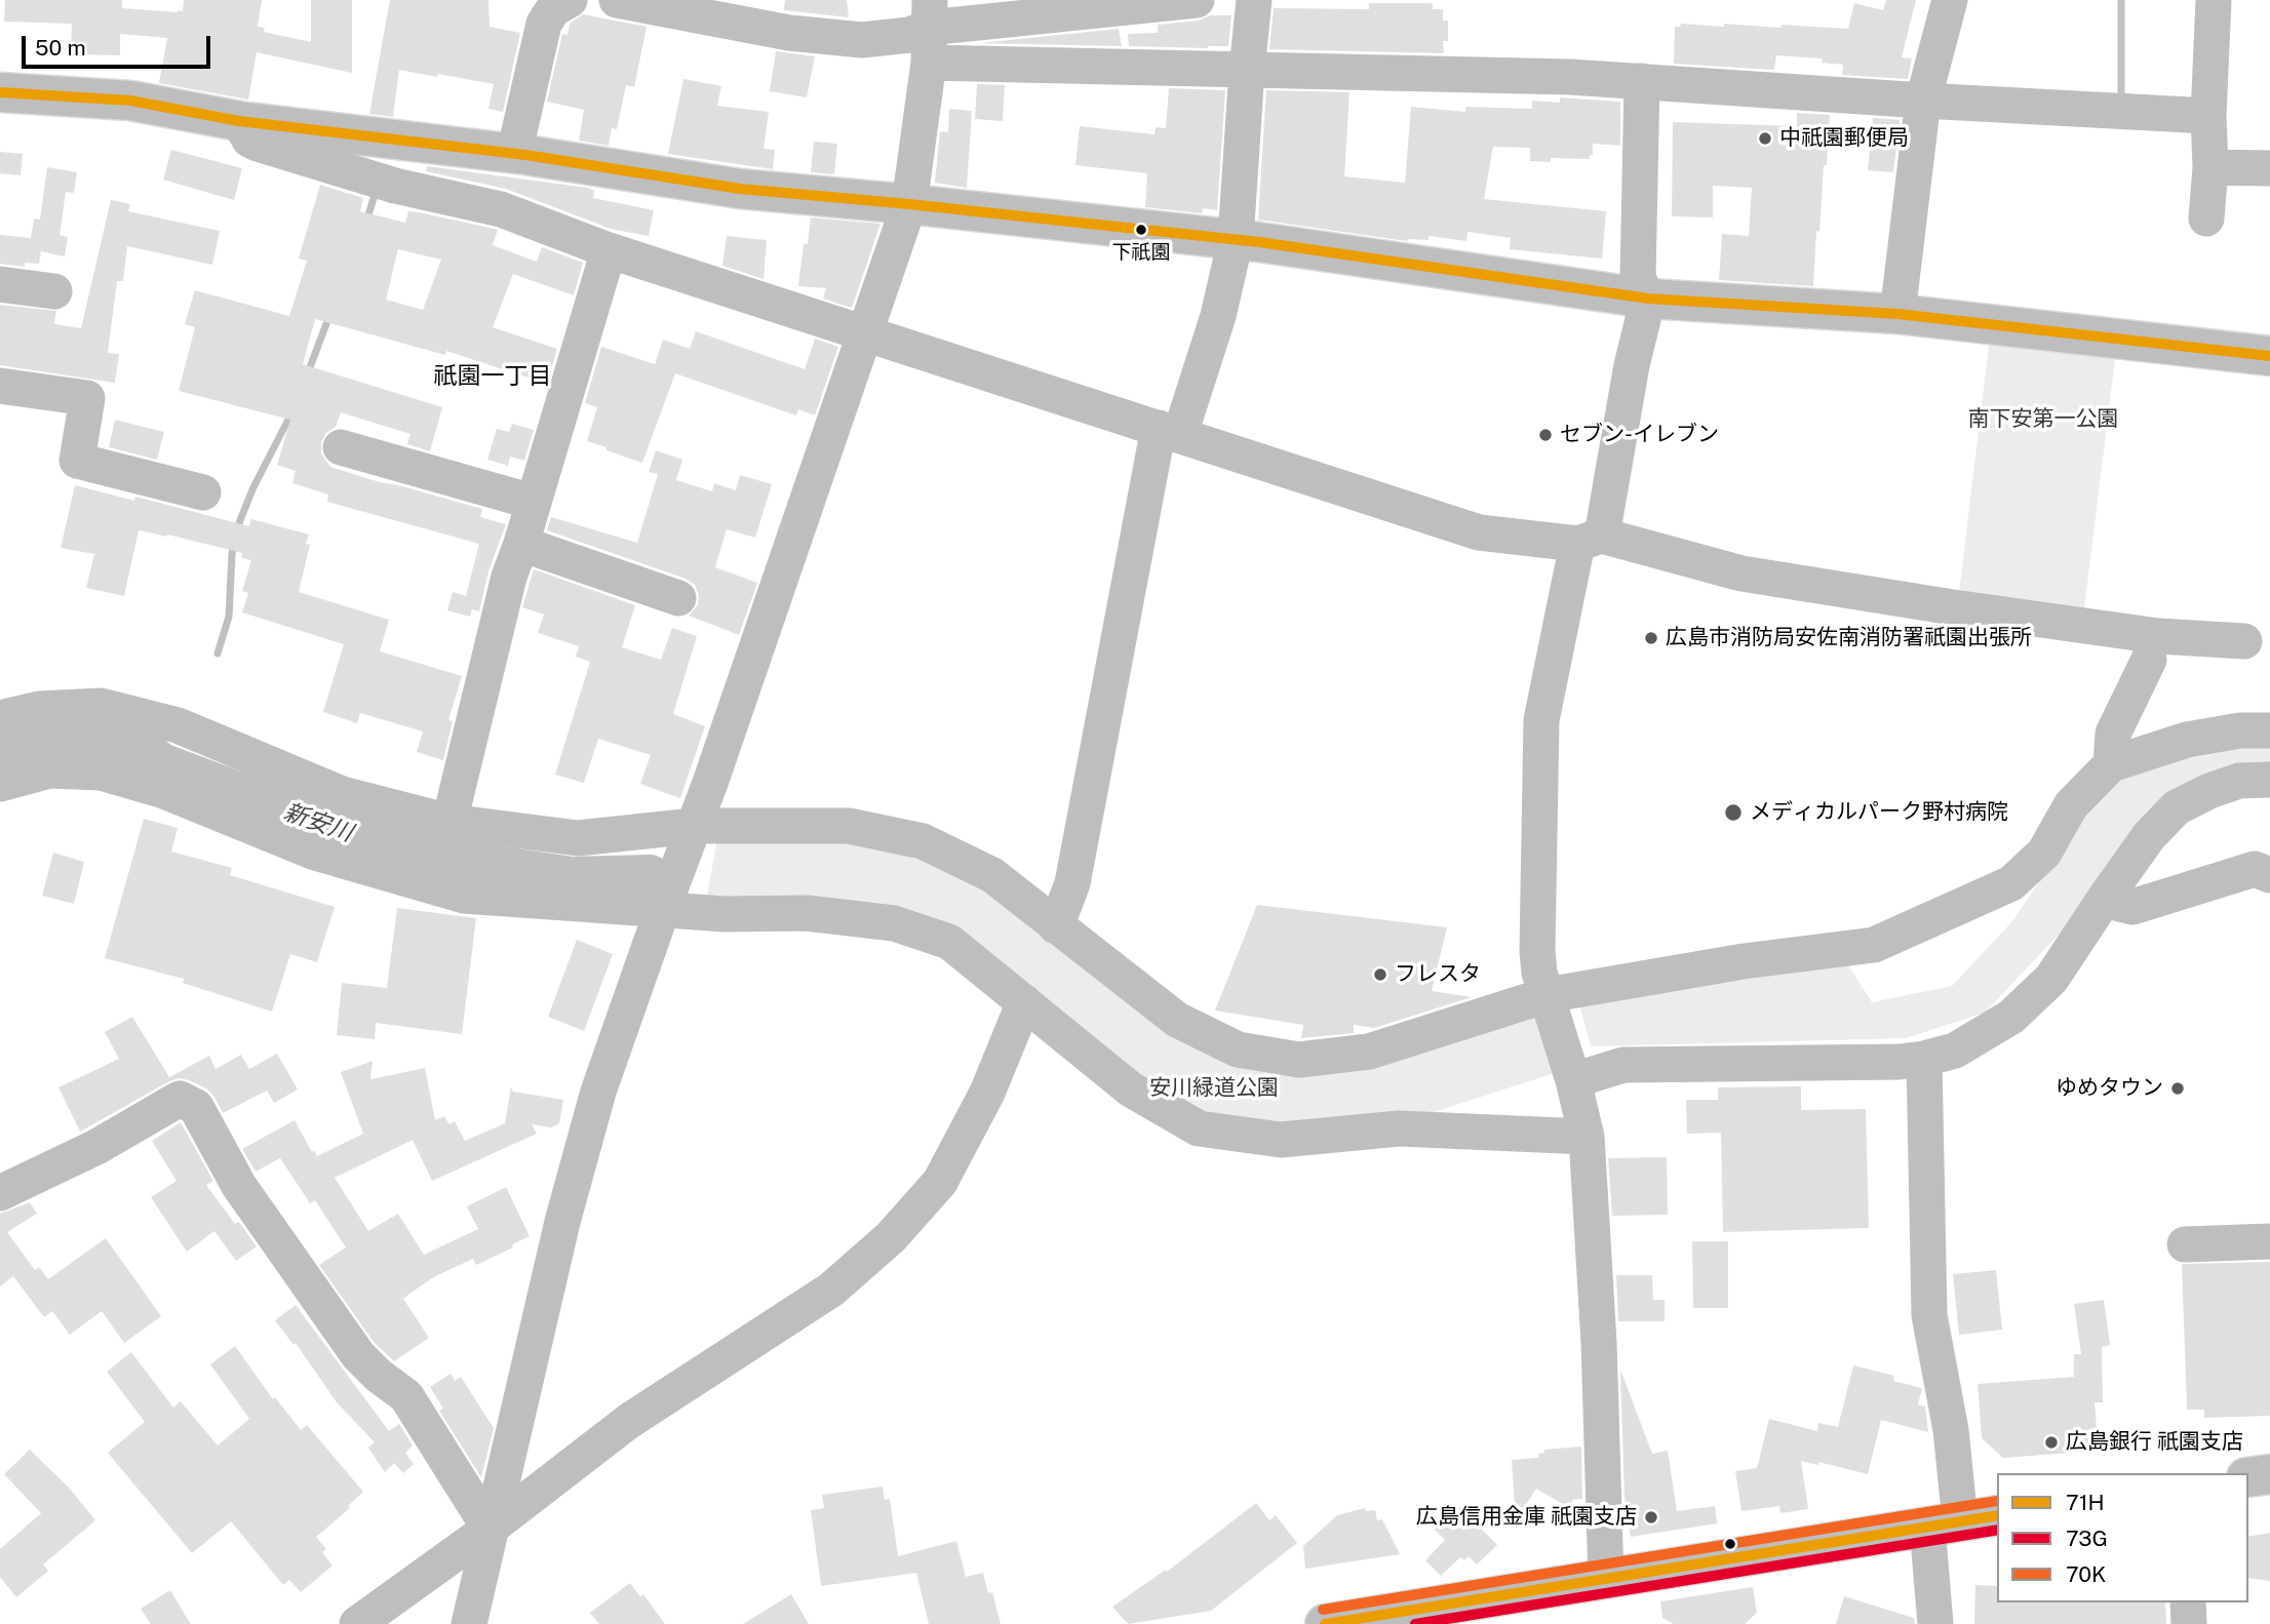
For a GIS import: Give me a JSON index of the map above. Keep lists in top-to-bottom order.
{
  "districts": ["祇園一丁目"],
  "water": ["新安川"],
  "parks": ["南下安第一公園", "安川緑道公園"],
  "places": [
    "中祇園郵便局",
    "下祇園",
    "セブン-イレブン",
    "広島市消防局安佐南消防署祇園出張所",
    "メディカルパーク野村病院",
    "フレスタ",
    "ゆめタウン",
    "広島銀行 祇園支店",
    "広島信用金庫 祇園支店"
  ],
  "lines": ["transit line 71H", "transit line 70K", "transit line 73G"],
  "legend": ["71H", "73G", "70K"],
  "scale_bar": "50 m"
}
